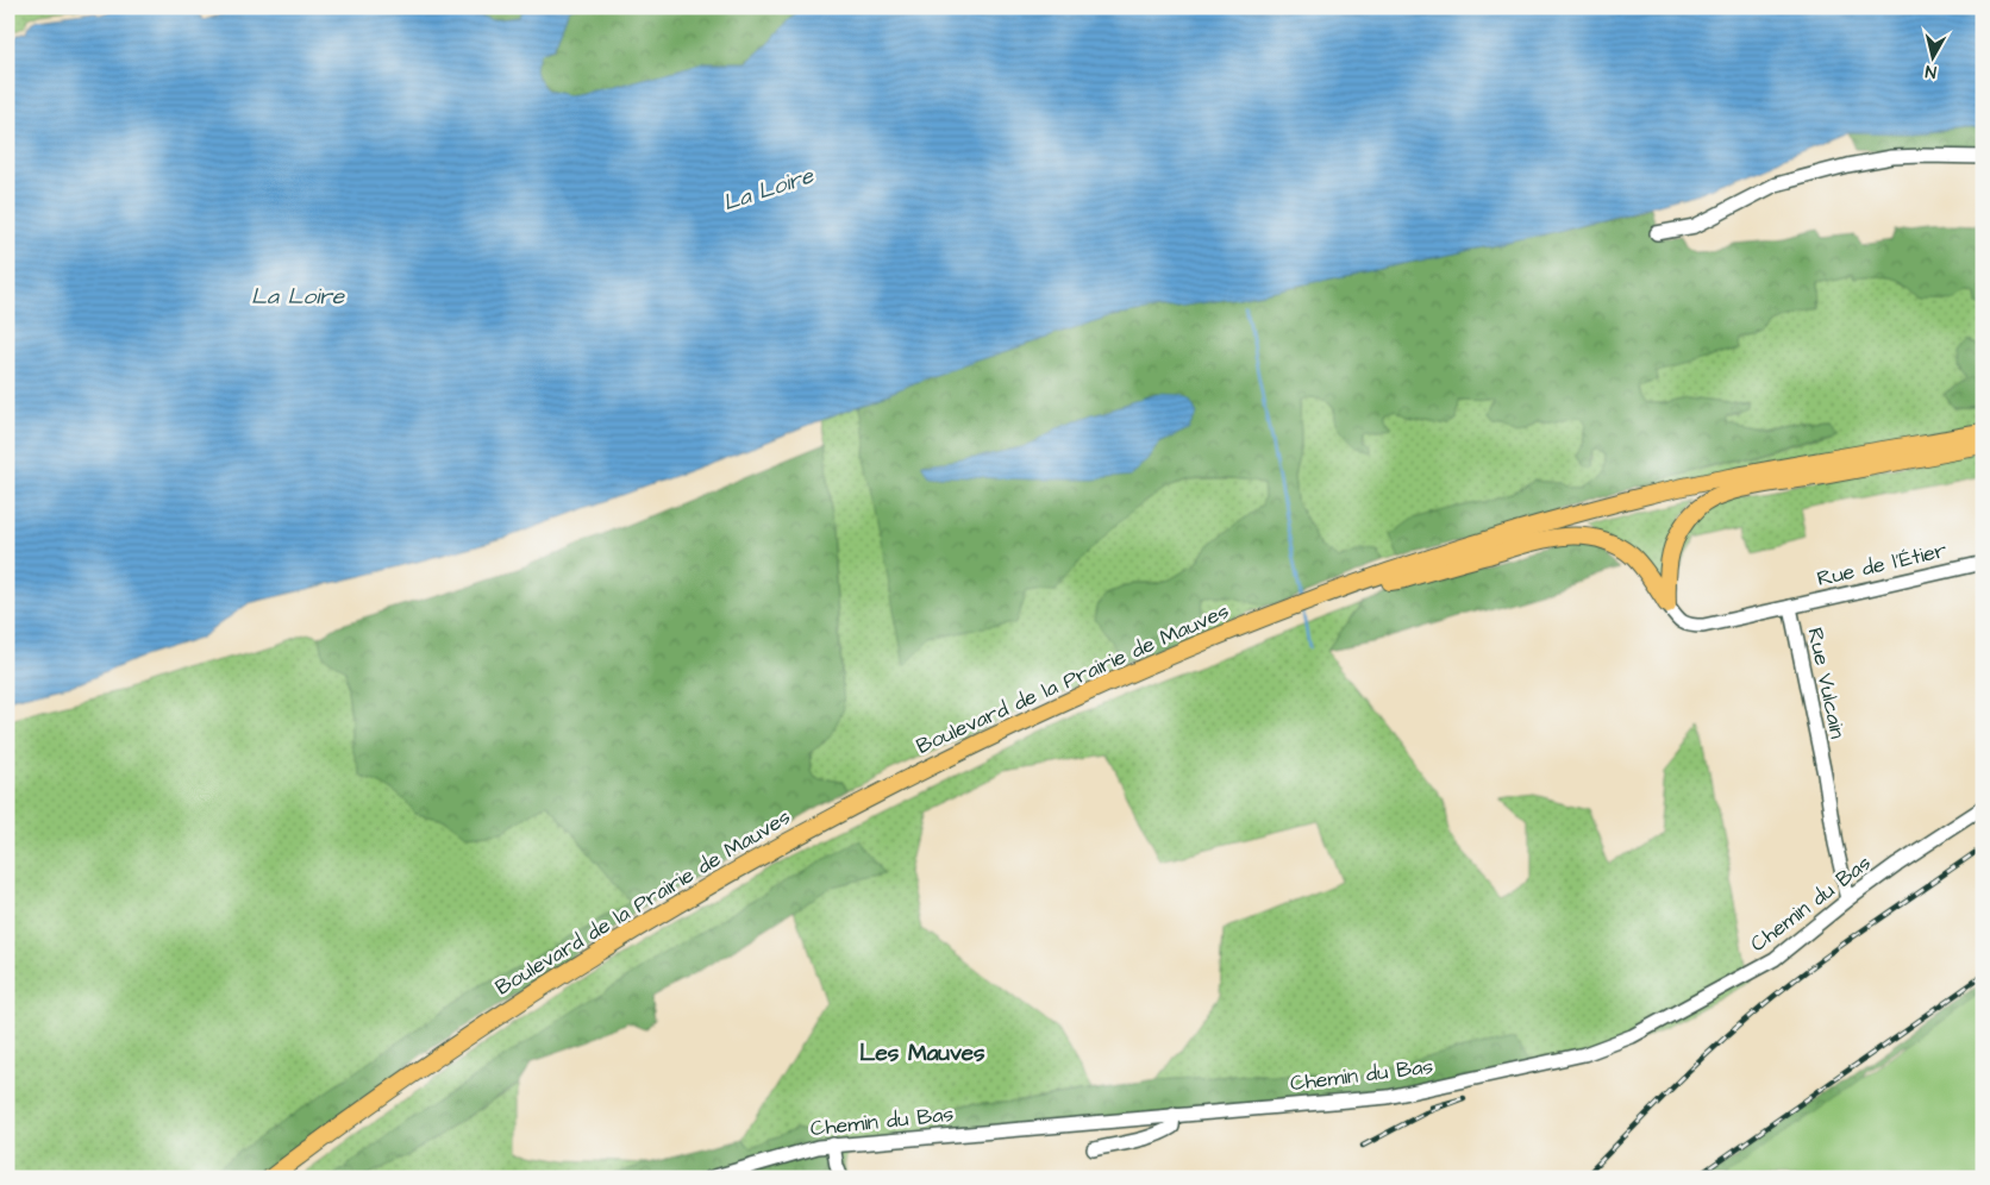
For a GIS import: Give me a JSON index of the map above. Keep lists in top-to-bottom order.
{
  "streets": {
    "main road": ["Boulevard de la Prairie de Mauves"],
    "street": ["Rue de l'Étier", "Rue Vulcain", "Chemin du Bas"]
  },
  "crossings": [
    ["Rue de l'Étier", "Rue Vulcain"],
    ["Rue Vulcain", "Chemin du Bas"]
  ],
  "districts": ["Les Mauves"],
  "water": ["La Loire"],
  "north": "bottom"
}
